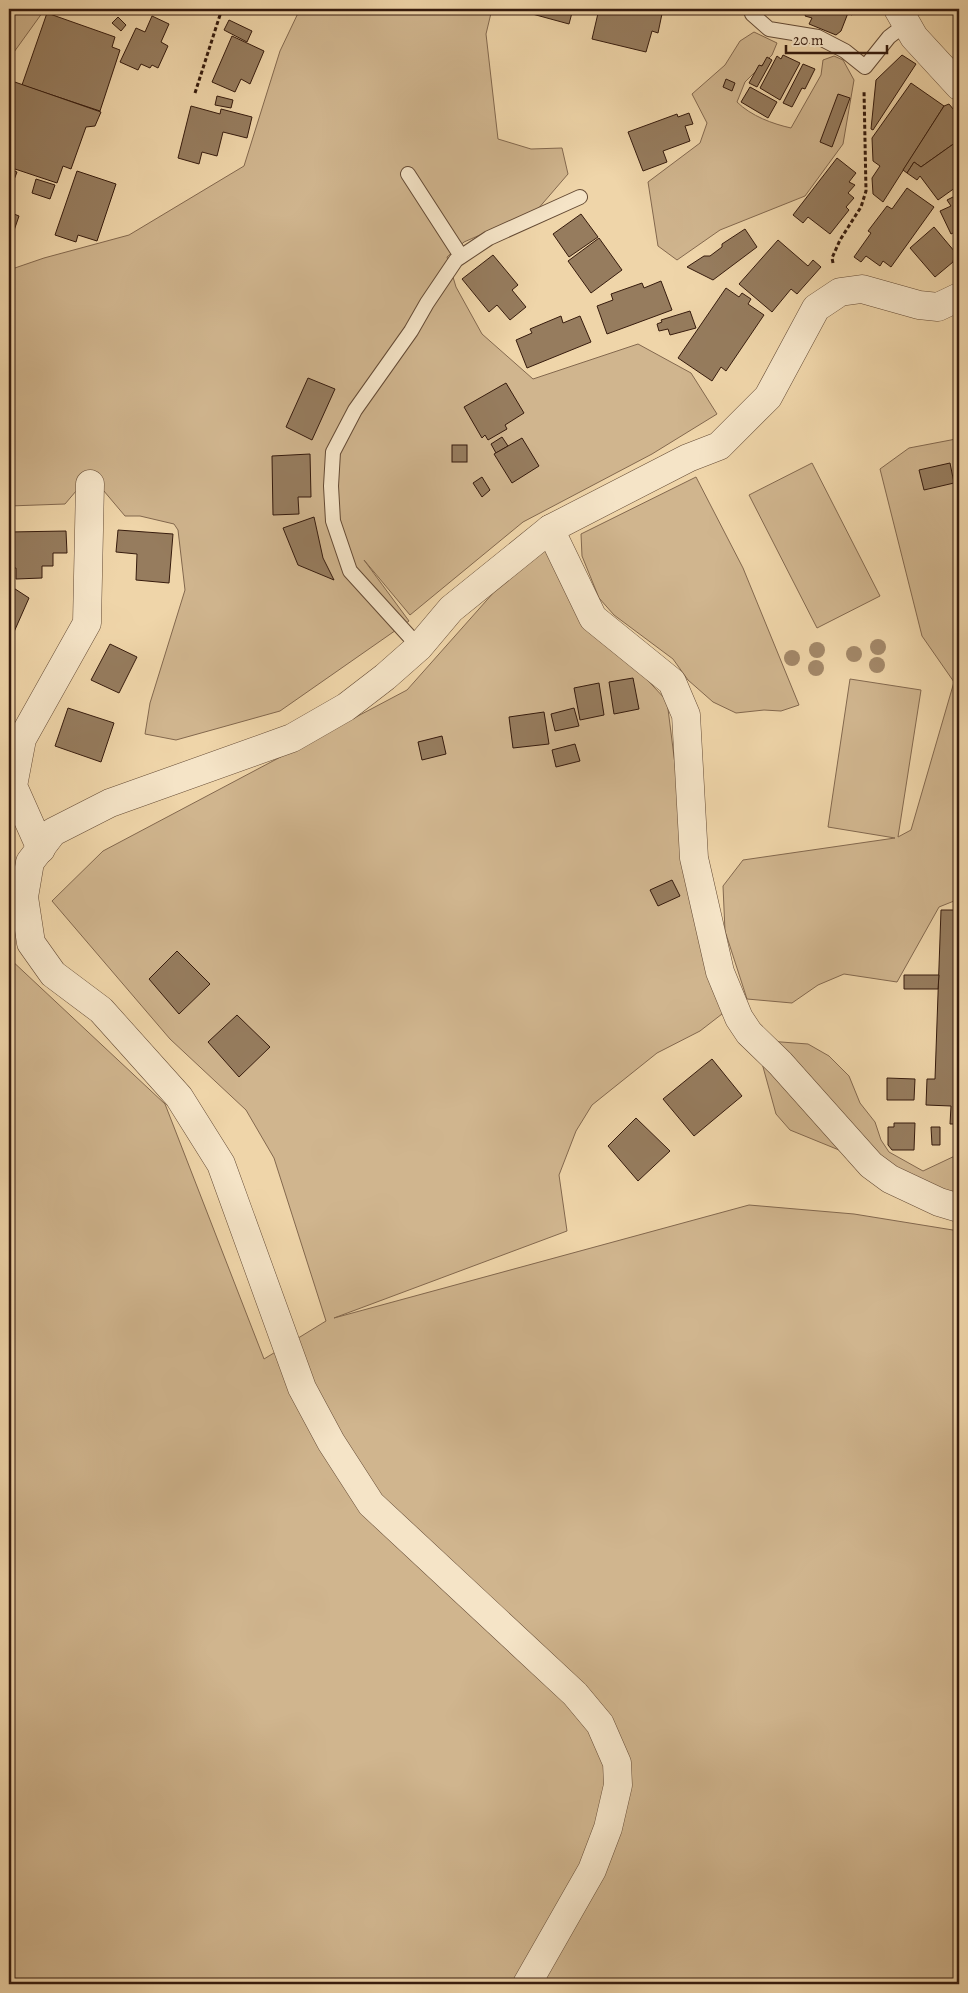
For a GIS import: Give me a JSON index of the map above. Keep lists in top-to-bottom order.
{
  "scale_bar": "20 m"
}
